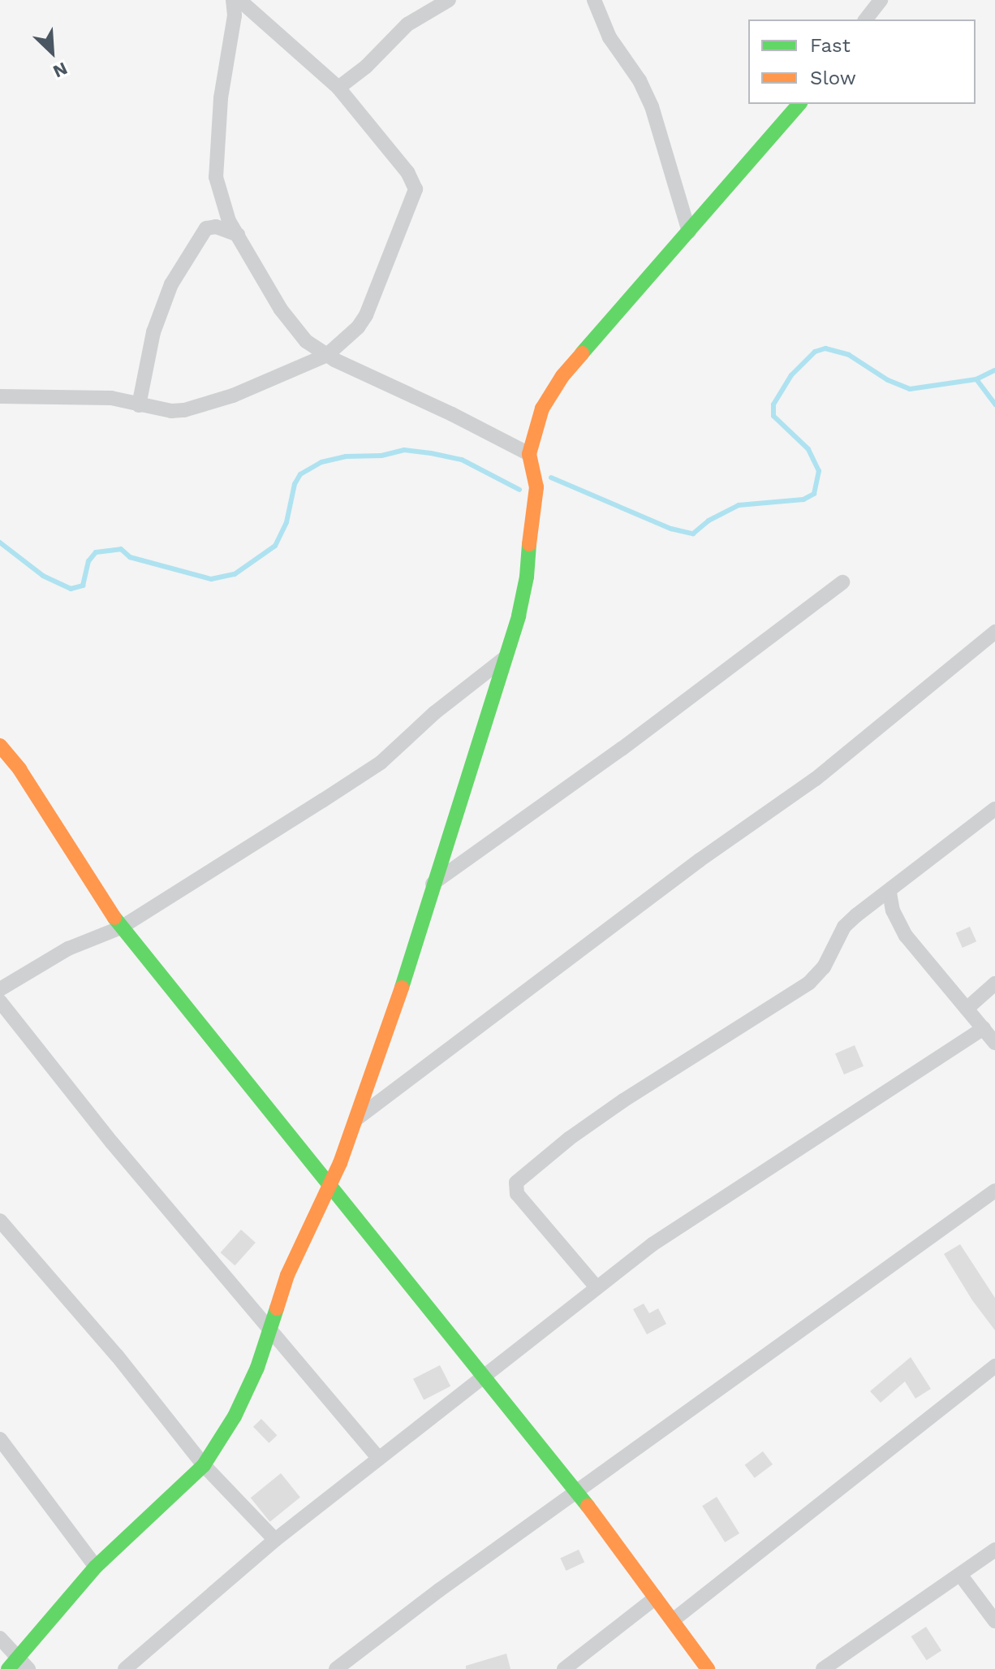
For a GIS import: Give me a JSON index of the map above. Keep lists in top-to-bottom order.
{
  "legend": ["Fast", "Slow"],
  "north": "bottom right"
}
